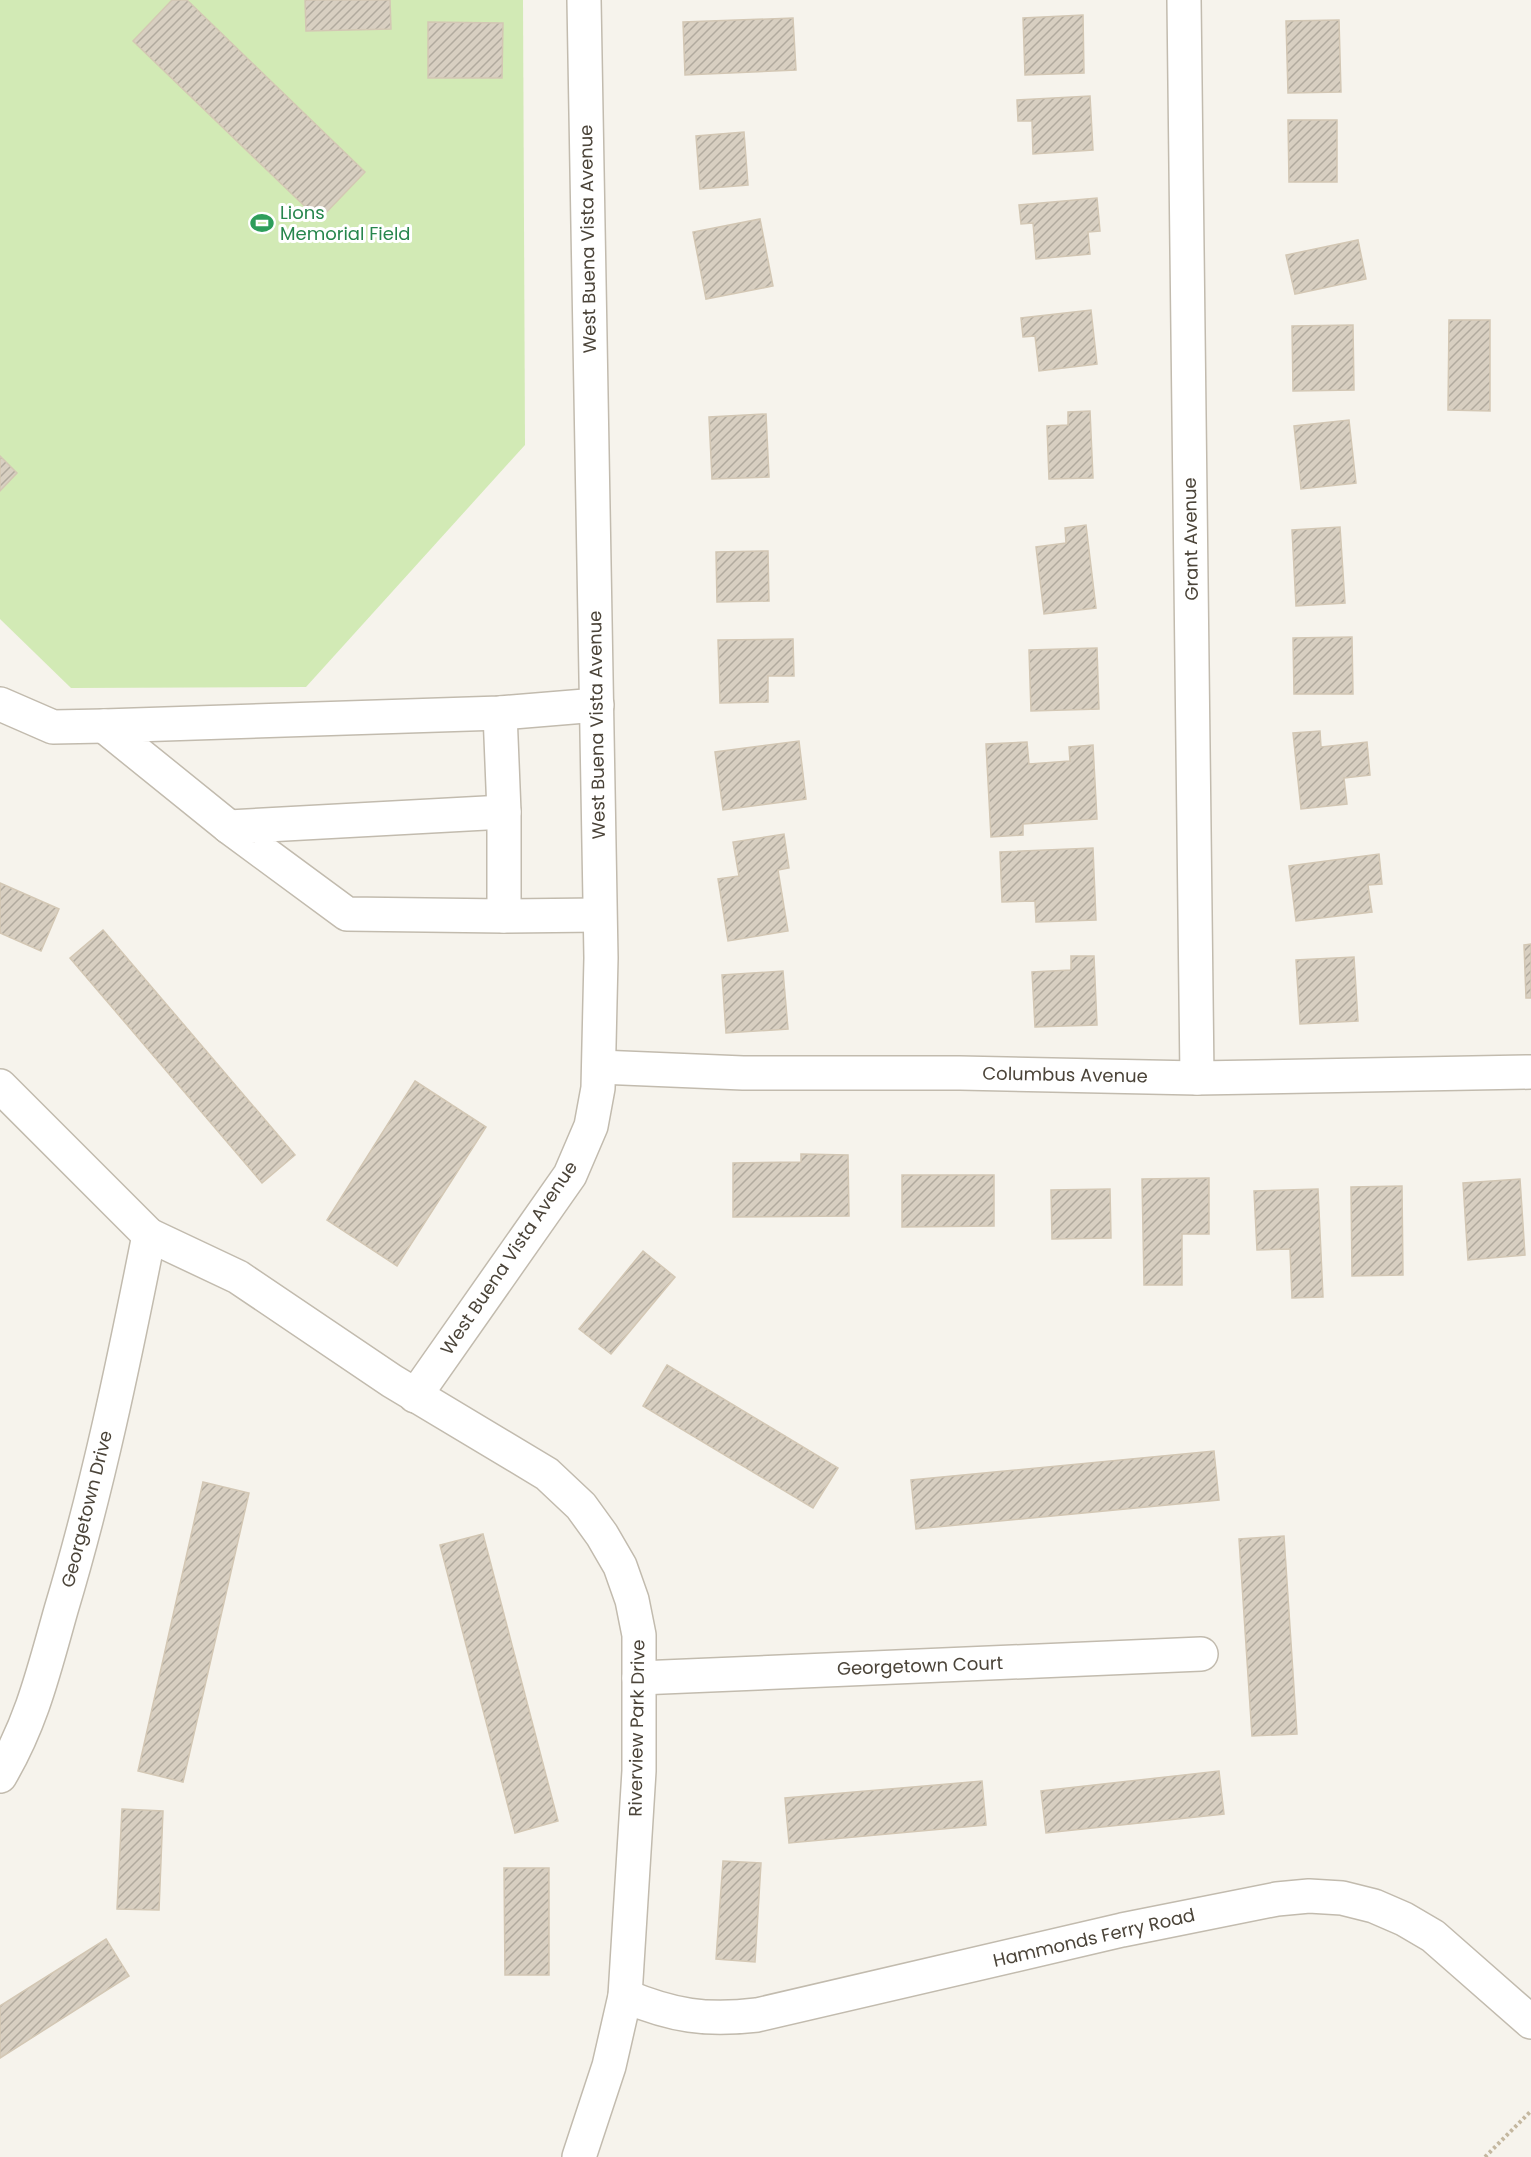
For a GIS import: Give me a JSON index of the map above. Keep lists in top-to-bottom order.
{
  "streets": {
    "street": [
      "West Buena Vista Avenue",
      "Grant Avenue",
      "Columbus Avenue",
      "Georgetown Drive",
      "Georgetown Court",
      "Riverview Park Drive",
      "Hammonds Ferry Road"
    ]
  },
  "crossings": [
    ["West Buena Vista Avenue", "Columbus Avenue"],
    ["West Buena Vista Avenue", "Riverview Park Drive"],
    ["Grant Avenue", "Columbus Avenue"],
    ["Georgetown Court", "Riverview Park Drive"],
    ["Riverview Park Drive", "Hammonds Ferry Road"]
  ],
  "places": {
    "sports": ["Lions Memorial Field"]
  }
}
